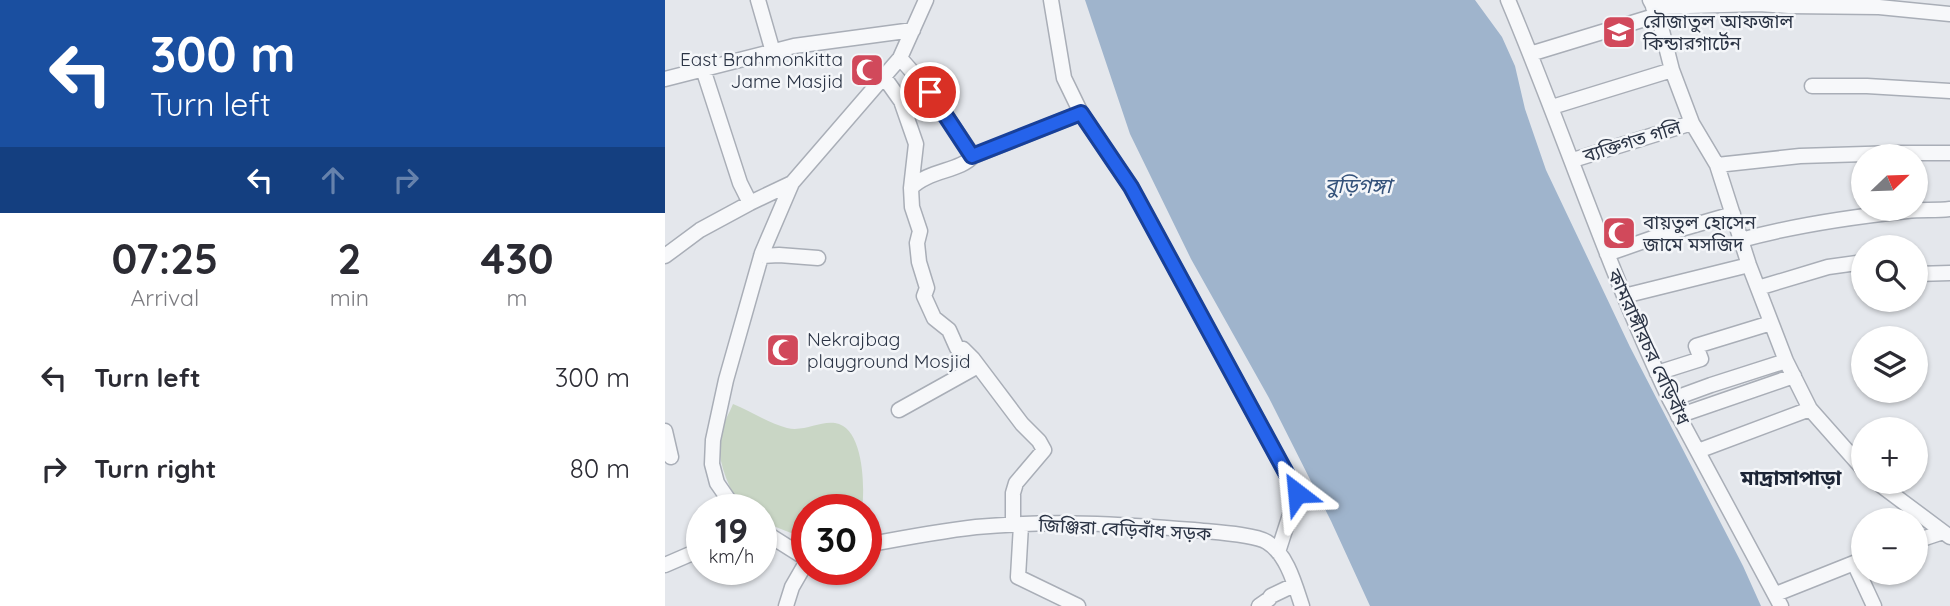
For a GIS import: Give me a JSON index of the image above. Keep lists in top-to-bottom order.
{
  "streets": {
    "street": ["ব্যক্তিগত গলি", "কামরাঙ্গীরচর বেড়িবাঁধ", "জিঞ্জিরা বেড়িবাঁধ সড়ক"]
  },
  "crossings": [
    ["ব্যক্তিগত গলি", "কামরাঙ্গীরচর বেড়িবাঁধ"]
  ],
  "districts": ["মাদ্রাসাপাড়া"],
  "water": ["বুড়িগঙ্গা"],
  "places": {
    "school or university": ["রৌজাতুল আফজাল কিন্ডারগার্টেন"],
    "mosque": ["East Brahmonkitta Jame Masjid", "বায়তুল হোসেন জামে মসজিদ", "Nekrajbag playground Mosjid"]
  },
  "north": "top right",
  "page": {
    "turn": ["300 m", "Turn left"],
    "map_buttons": ["+", "−"],
    "eta": [
      "07:25",
      "Arrival",
      "2",
      "min",
      "430",
      "m"
    ],
    "list": [
      {
        "name": "Turn left",
        "value": "300 m"
      },
      {
        "name": "Turn right",
        "value": "80 m"
      }
    ],
    "speed": "19 km/h",
    "limit": "30"
  }
}
